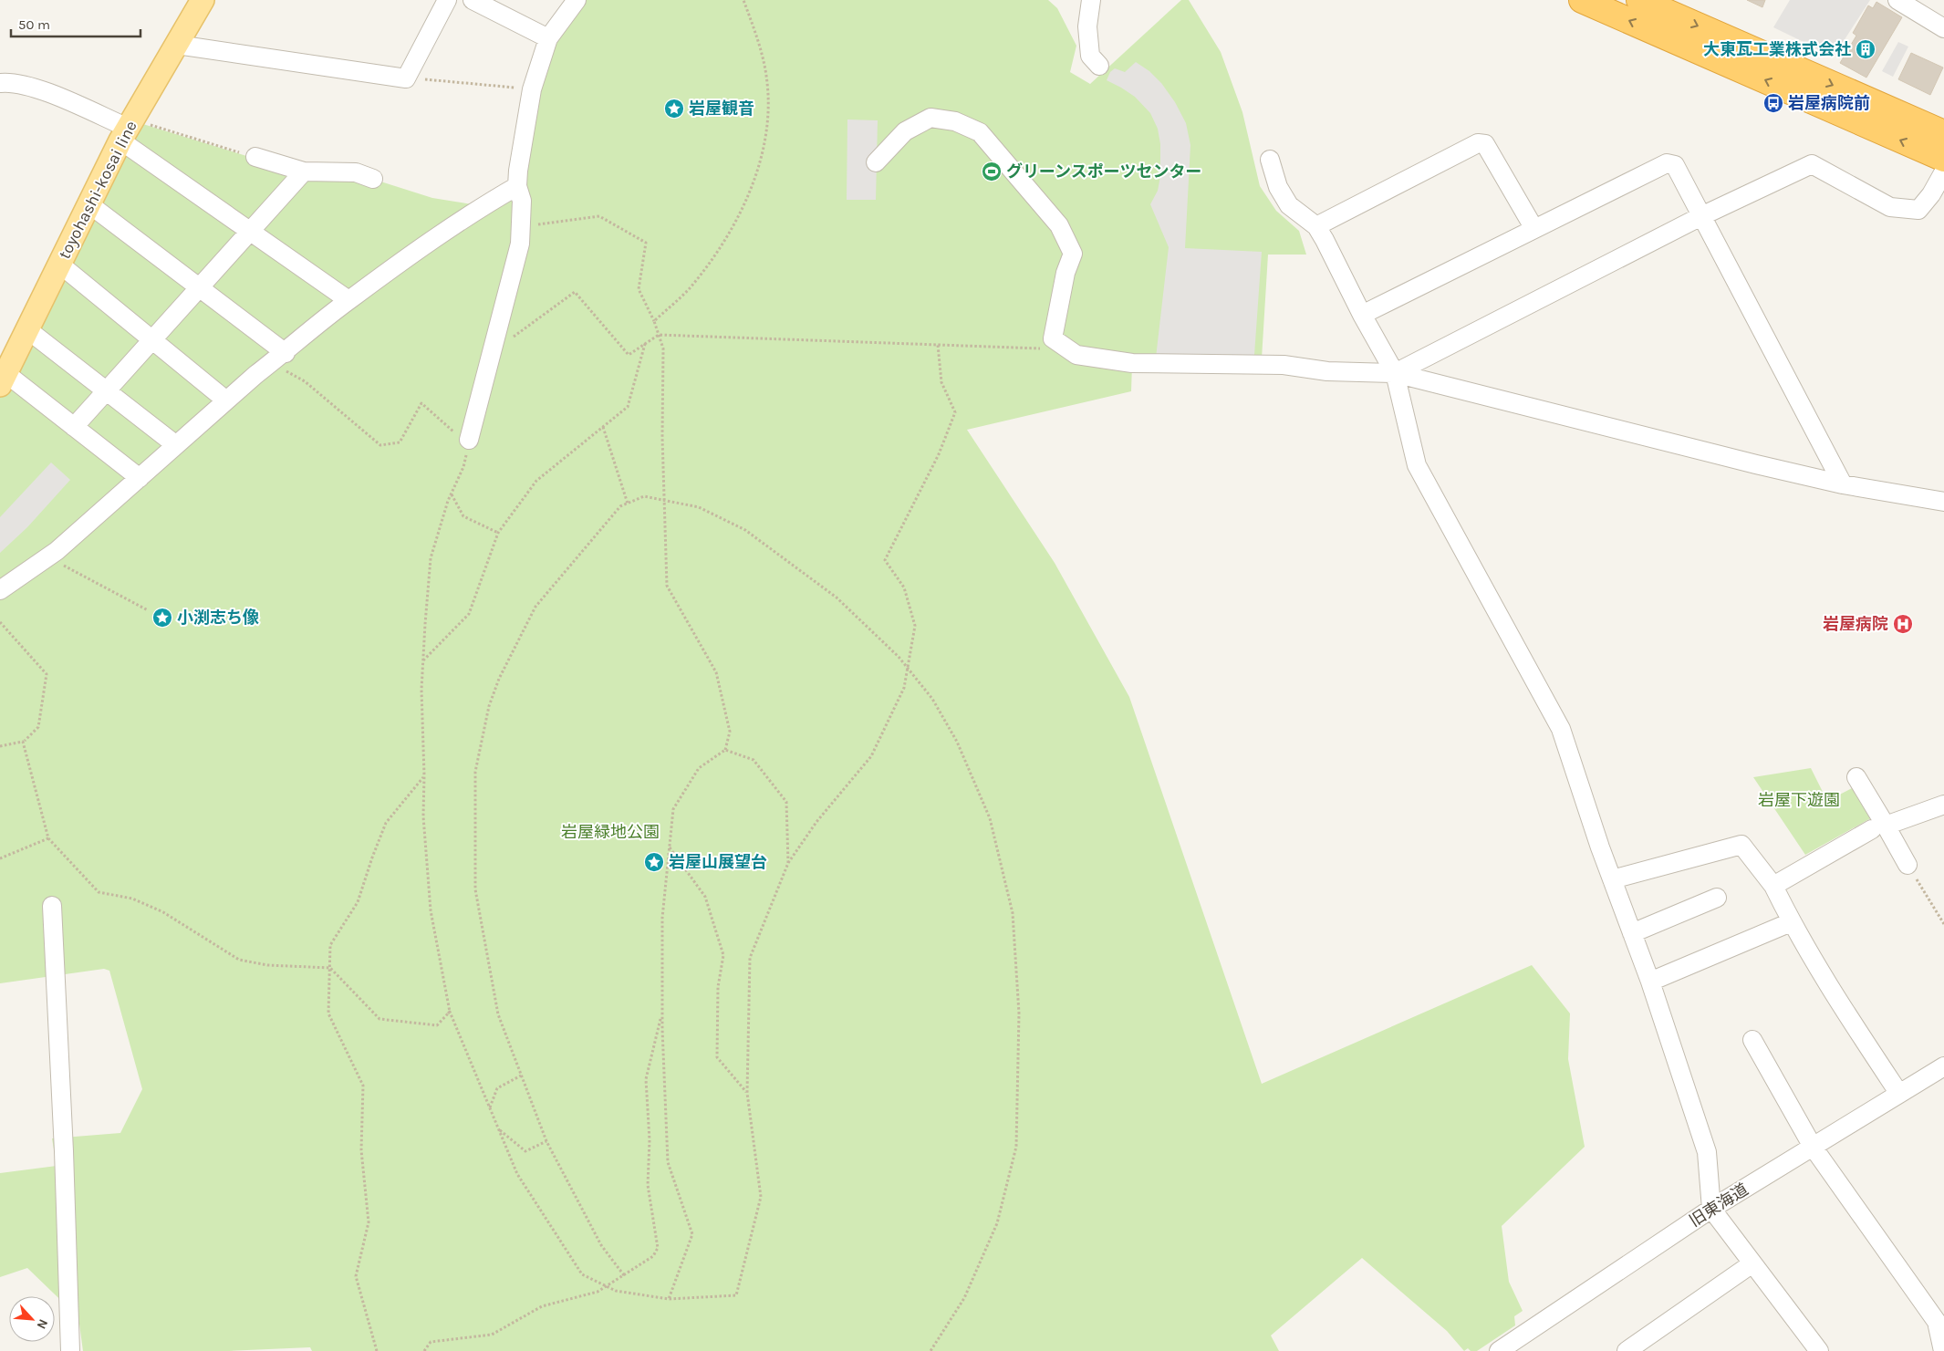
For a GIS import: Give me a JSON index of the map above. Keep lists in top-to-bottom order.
{
  "streets": {
    "main road": ["toyohashi-kosai line"],
    "street": ["旧東海道"]
  },
  "parks": ["岩屋下遊園", "岩屋緑地公園"],
  "places": {
    "building": ["大東瓦工業株式会社"],
    "bus stop": ["岩屋病院前"],
    "place": ["岩屋観音", "小渕志ち像", "岩屋山展望台"],
    "sports": ["グリーンスポーツセンター"],
    "hospital": ["岩屋病院"]
  },
  "scale_bar": "50 m",
  "north": "bottom right"
}
